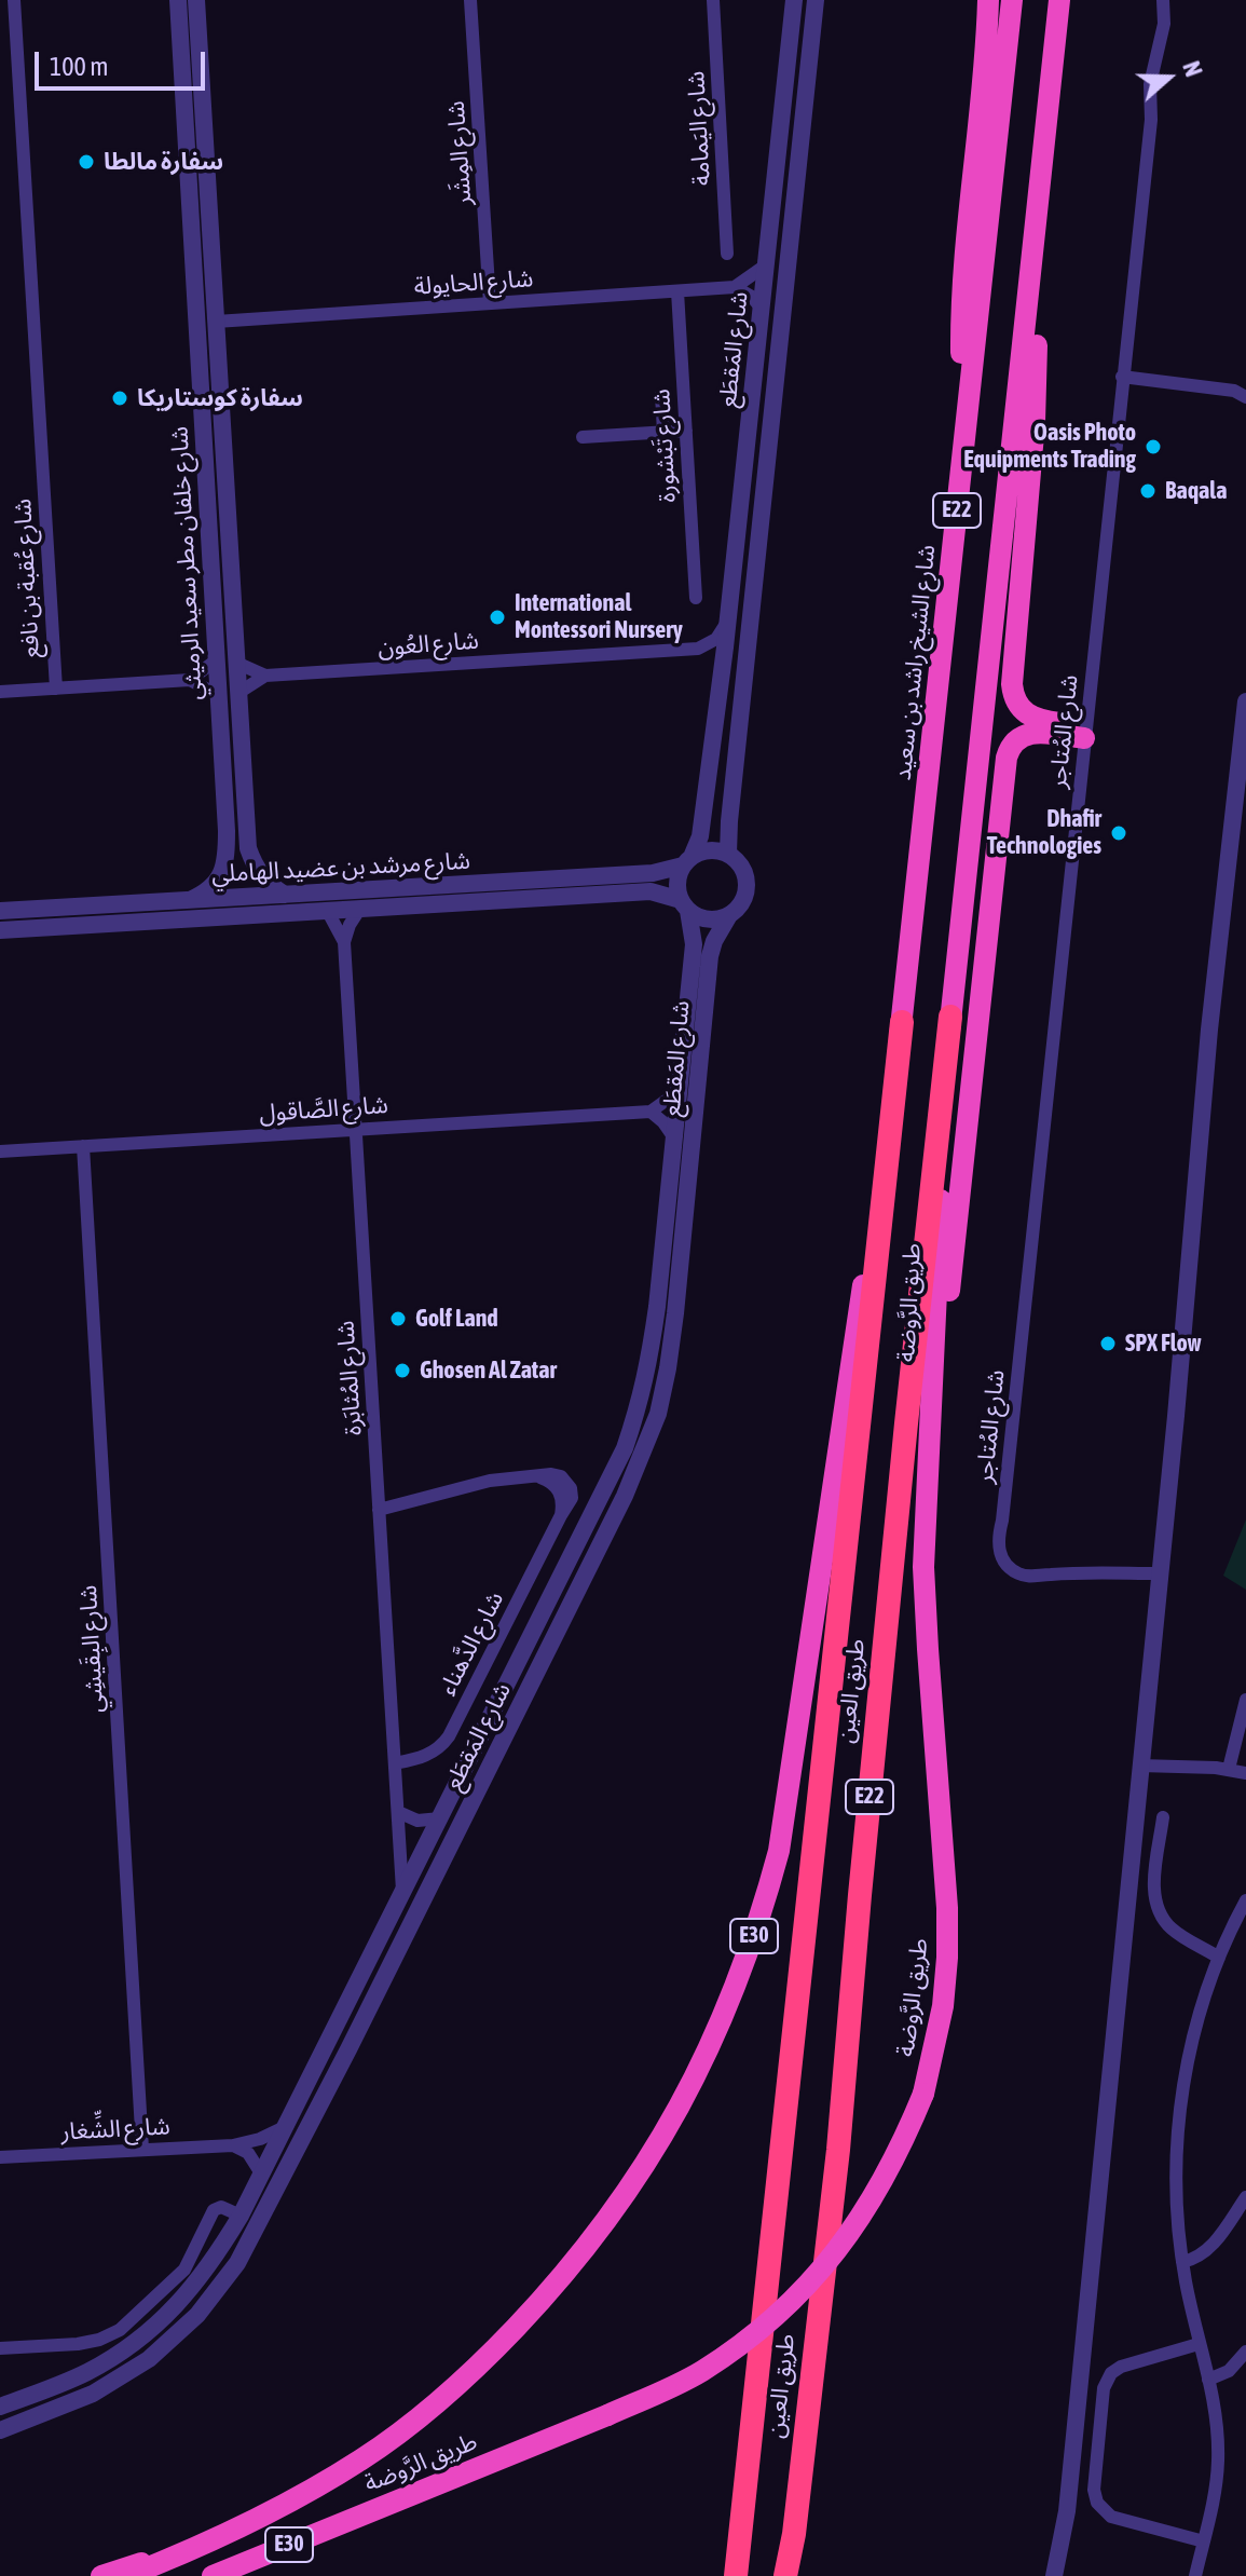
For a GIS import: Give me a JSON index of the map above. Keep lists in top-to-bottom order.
{
  "streets": {
    "highway": [
      "E22",
      "شارع الشيخ راشد بن سعيد",
      "طريق الرَّوضة",
      "طريق العين",
      "E30"
    ],
    "street": [
      "شارع اليَمامة",
      "شارع المِشَر",
      "شارع الحايولة",
      "شارع المَقطَع",
      "شارع تَبْشورة",
      "شارع خلفان مطر سعيد الرميثي",
      "شارع عُقبة بن نافع",
      "شارع العُون",
      "شارع المُتاجر",
      "شارع مرشد بن عضيد الهاملي",
      "شارع الصَّاقول",
      "شارع المُثابَرة",
      "شارع الدَّهناء",
      "شارع البِقَيشِي",
      "شارع الشِّغار"
    ]
  },
  "crossings": [
    ["شارع المِشَر", "شارع الحايولة"],
    ["شارع الحايولة", "شارع تَبْشورة"],
    ["شارع الحايولة", "شارع خلفان مطر سعيد الرميثي"],
    ["شارع المَقطَع", "شارع مرشد بن عضيد الهاملي"],
    ["شارع المَقطَع", "شارع المُثابَرة"],
    ["شارع المَقطَع", "شارع الشِّغار"],
    ["E22", "طريق الرَّوضة"],
    ["E22", "طريق العين"],
    ["شارع خلفان مطر سعيد الرميثي", "شارع العُون"],
    ["شارع خلفان مطر سعيد الرميثي", "شارع مرشد بن عضيد الهاملي"],
    ["شارع الشيخ راشد بن سعيد", "طريق الرَّوضة"],
    ["شارع الشيخ راشد بن سعيد", "طريق العين"],
    ["شارع مرشد بن عضيد الهاملي", "شارع المُثابَرة"],
    ["شارع الصَّاقول", "شارع المُثابَرة"],
    ["شارع الصَّاقول", "شارع البِقَيشِي"],
    ["طريق الرَّوضة", "طريق العين"],
    ["شارع المُثابَرة", "شارع الدَّهناء"],
    ["شارع البِقَيشِي", "شارع الشِّغار"]
  ],
  "places": [
    "سفارة مالطا",
    "سفارة كوستاريكا",
    "Oasis Photo Equipments Trading",
    "Baqala",
    "International Montessori Nursery",
    "Dhafir Technologies",
    "Golf Land",
    "SPX Flow",
    "Ghosen Al Zatar"
  ],
  "scale_bar": "100 m",
  "north": "right"
}
